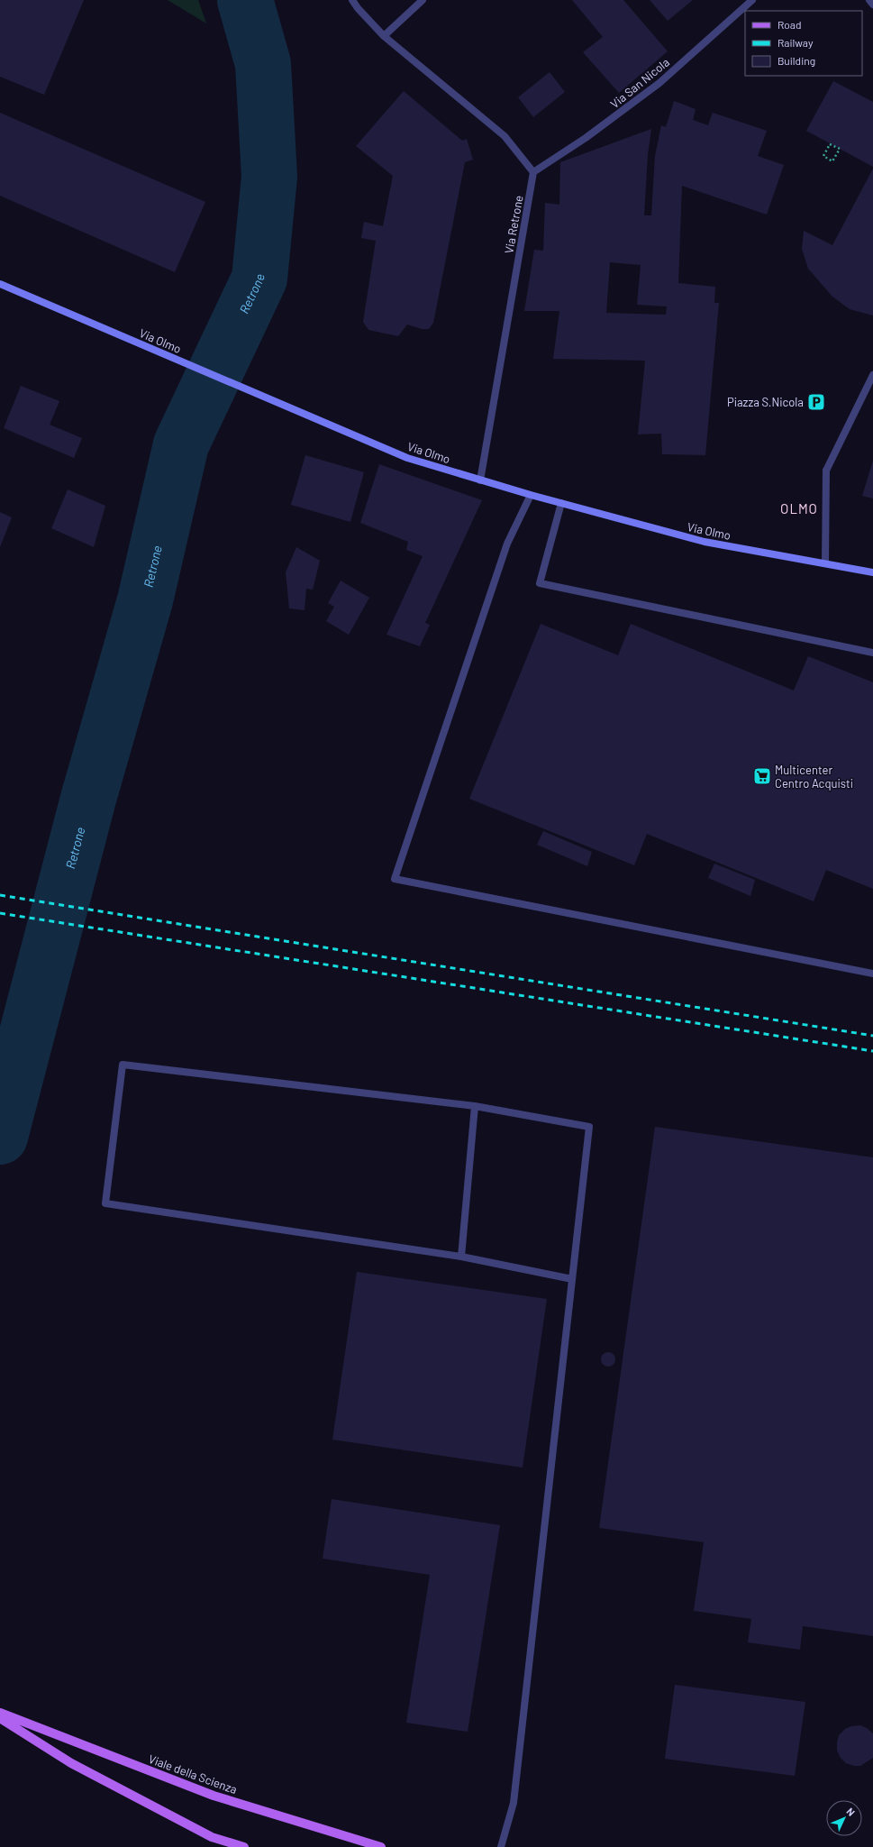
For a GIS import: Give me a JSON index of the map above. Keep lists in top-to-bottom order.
{
  "streets": {
    "main road": ["Via Olmo", "Viale della Scienza"],
    "street": ["Via San Nicola", "Via Retrone"]
  },
  "crossings": [
    ["Via San Nicola", "Via Retrone"],
    ["Via Retrone", "Via Olmo"]
  ],
  "districts": ["OLMO"],
  "water": ["Retrone"],
  "places": {
    "parking": ["Piazza S.Nicola"],
    "supermarket": ["Multicenter Centro Acquisti"]
  },
  "legend": ["Road", "Railway", "Building"],
  "north": "top right"
}
